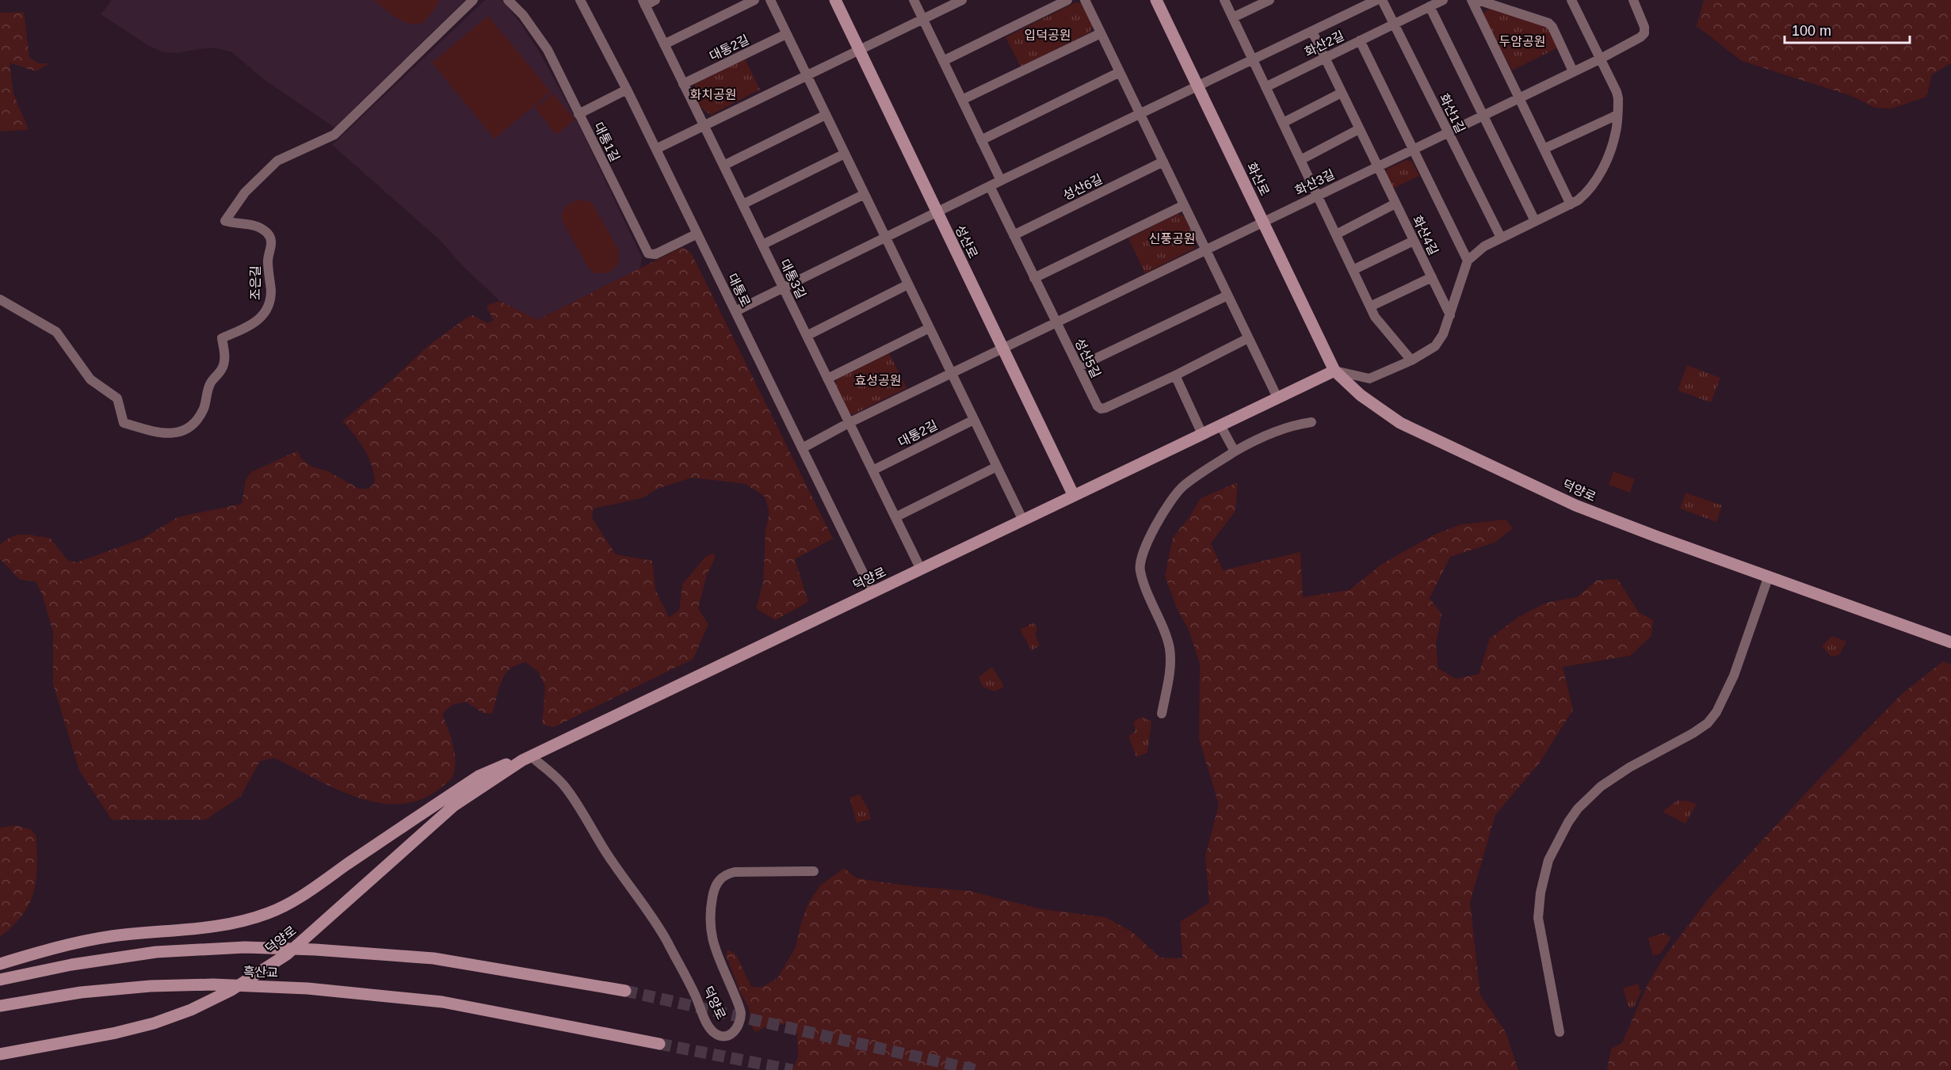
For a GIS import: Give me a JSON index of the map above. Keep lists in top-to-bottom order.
{
  "streets": {
    "street": [
      "화산2길",
      "대통2길",
      "화산1길",
      "대통1길",
      "화산로",
      "화산3길",
      "성산6길",
      "화산4길",
      "성산로",
      "대통3길",
      "조은길",
      "대통로",
      "성산5길",
      "덕양로",
      "흑산교"
    ]
  },
  "crossings": [
    ["화산2길", "화산1길"],
    ["대통2길", "대통3길"],
    ["화산1길", "화산3길"],
    ["대통1길", "대통로"],
    ["화산로", "화산3길"],
    ["화산로", "덕양로"],
    ["화산3길", "화산4길"],
    ["성산6길", "성산5길"],
    ["성산로", "덕양로"],
    ["대통3길", "덕양로"],
    ["대통로", "덕양로"],
    ["덕양로", "흑산교"]
  ],
  "parks": [
    "입덕공원",
    "두암공원",
    "화치공원",
    "신풍공원",
    "효성공원"
  ],
  "scale_bar": "100 m"
}
